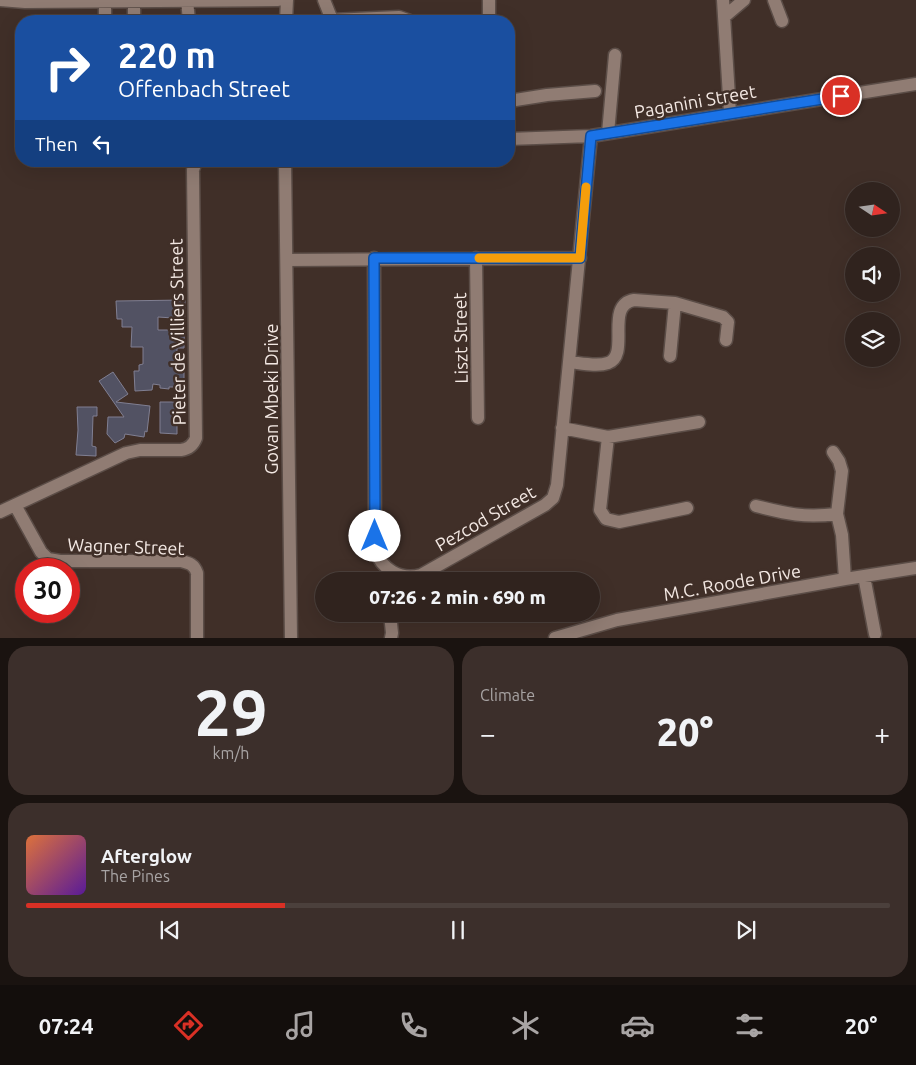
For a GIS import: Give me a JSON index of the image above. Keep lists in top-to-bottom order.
{
  "streets": {
    "street": [
      "Paganini Street",
      "Pieter de Villiers Street",
      "Liszt Street",
      "Govan Mbeki Drive",
      "Pezcod Street",
      "Wagner Street",
      "M.C. Roode Drive"
    ]
  },
  "crossings": [
    ["Paganini Street", "Pezcod Street"],
    ["Pieter de Villiers Street", "Wagner Street"]
  ],
  "north": "right",
  "page": {
    "turn": ["220 m", "Offenbach Street"],
    "then": "Then",
    "limit": "30",
    "trip": "07:26 · 2 min · 690 m",
    "tile": [
      ["29", "km/h"],
      "Climate"
    ],
    "heat": ["−", "20°", "+"],
    "song": ["Afterglow", "The Pines"],
    "tabs": ["07:24", "20°"]
  }
}
